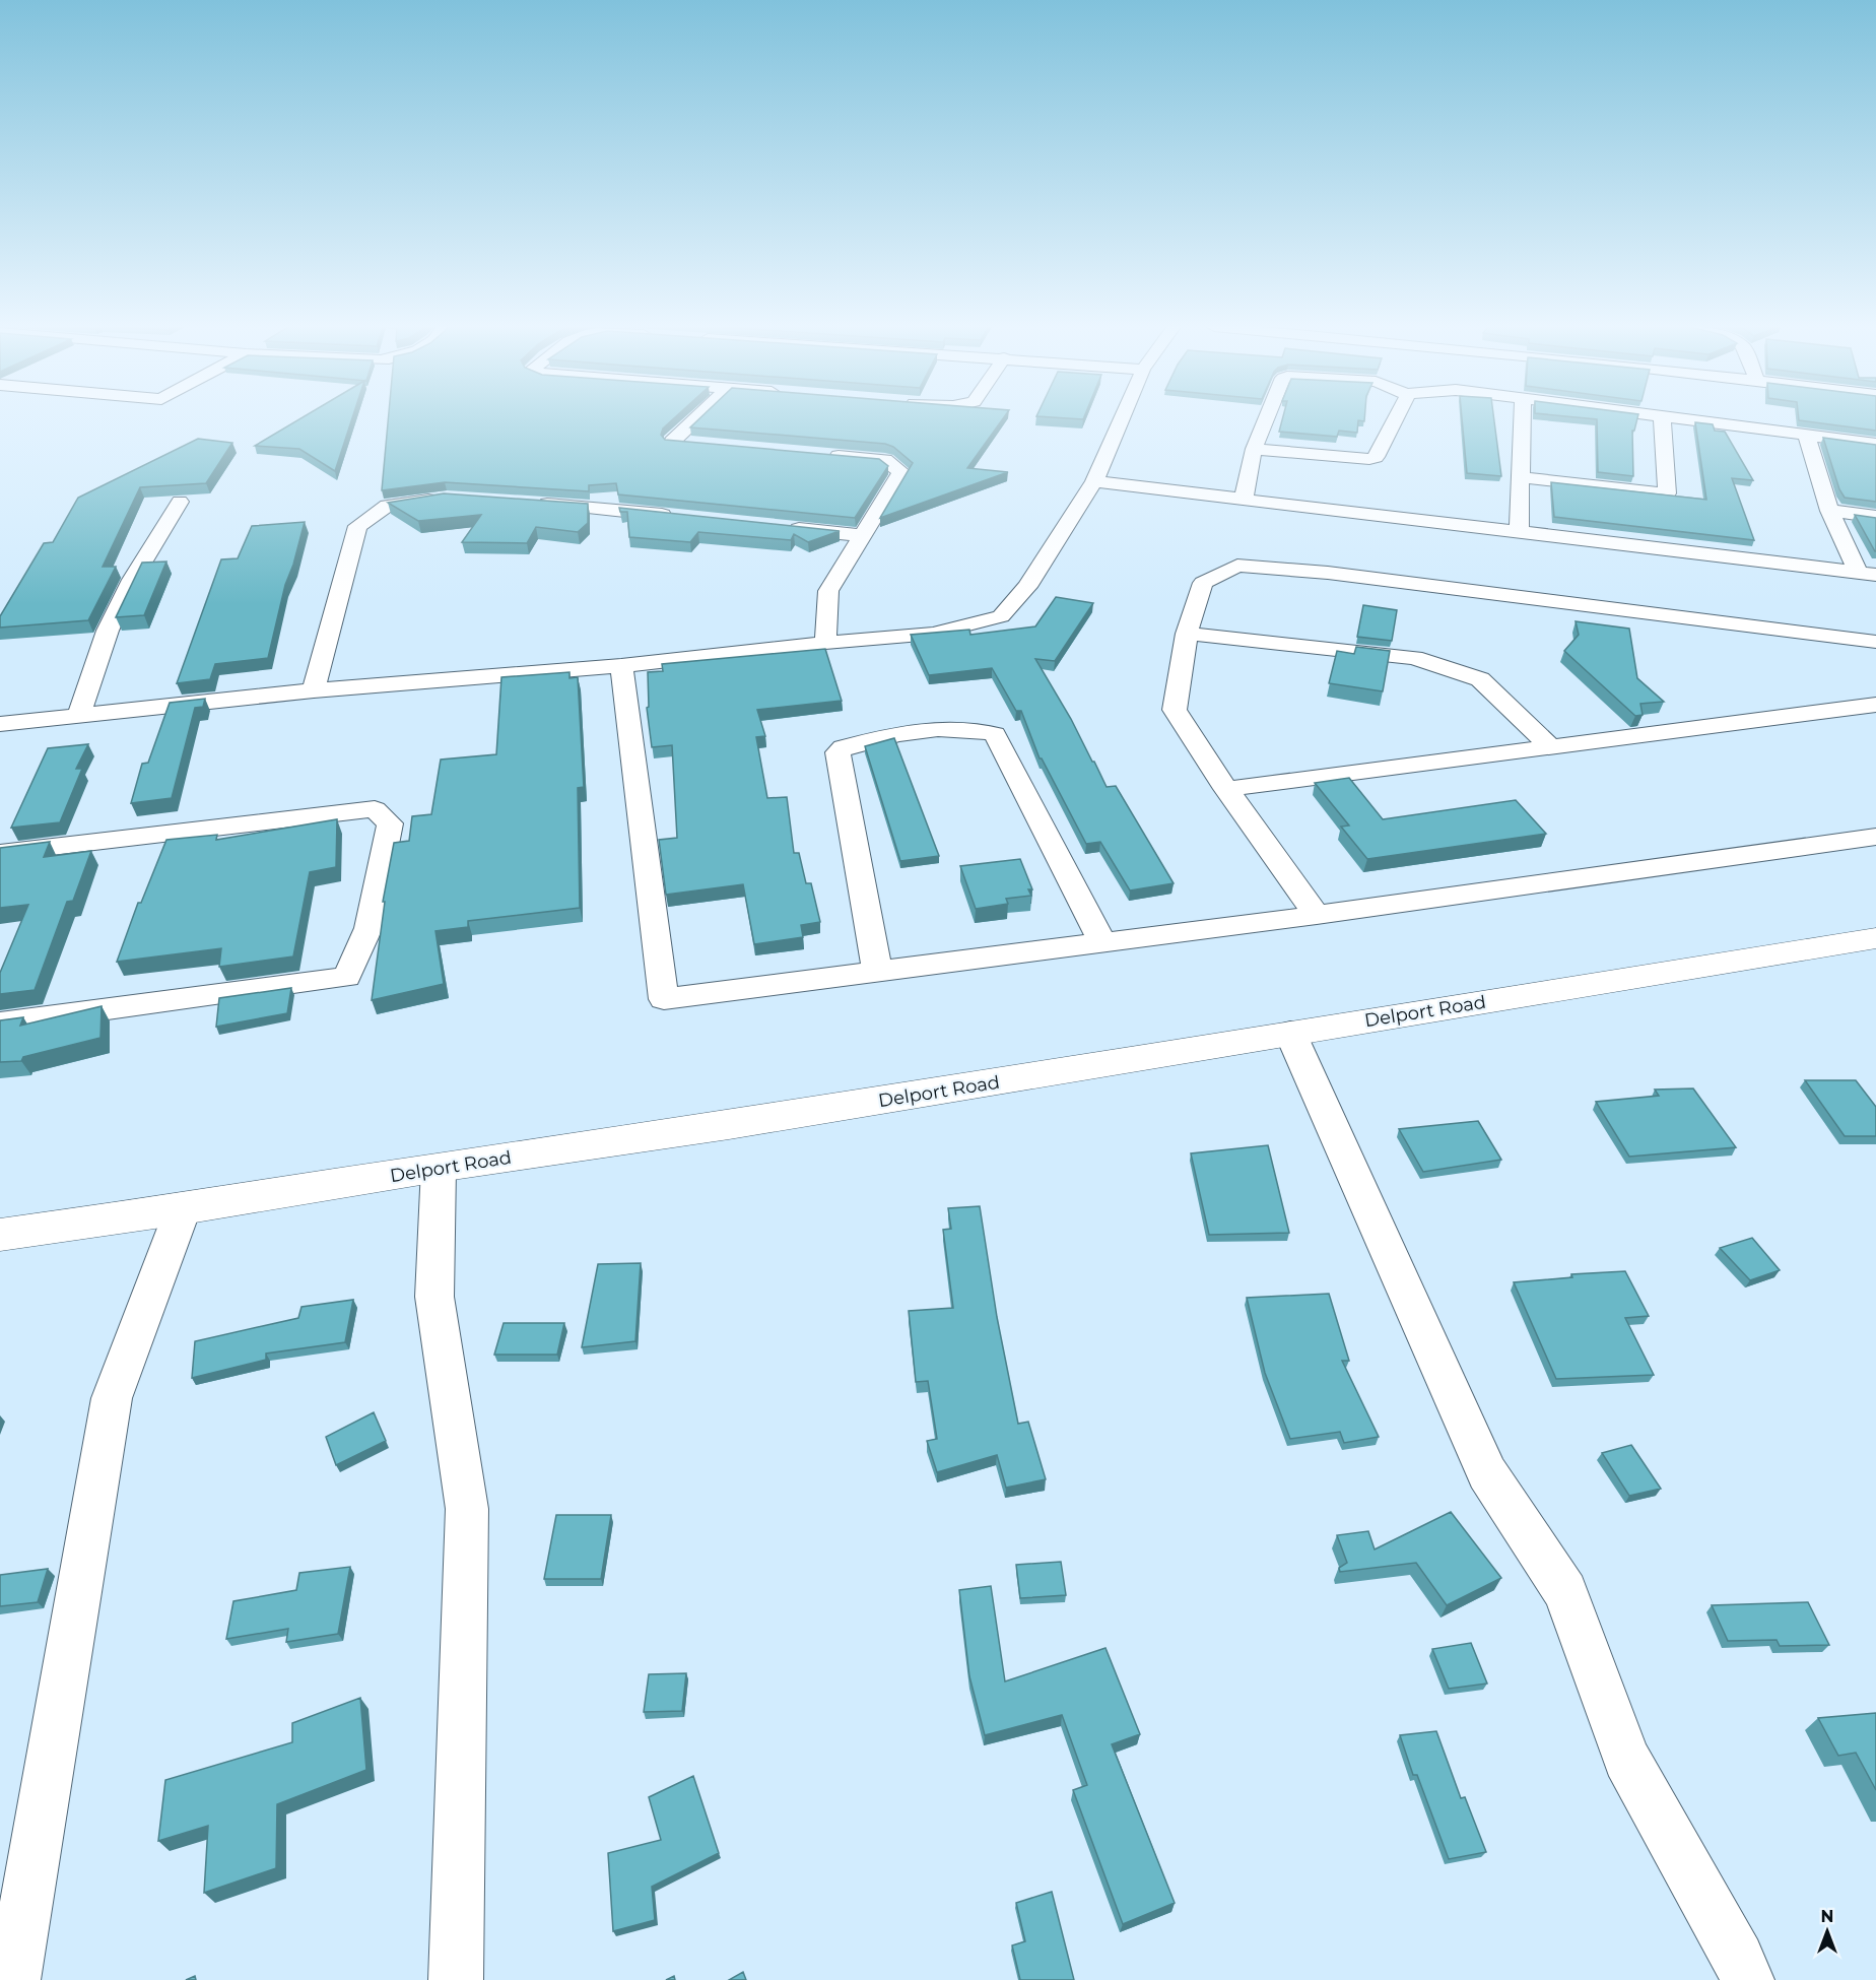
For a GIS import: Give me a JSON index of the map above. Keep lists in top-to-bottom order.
{
  "streets": {
    "main road": ["Delport Road"]
  },
  "north": "top"
}
